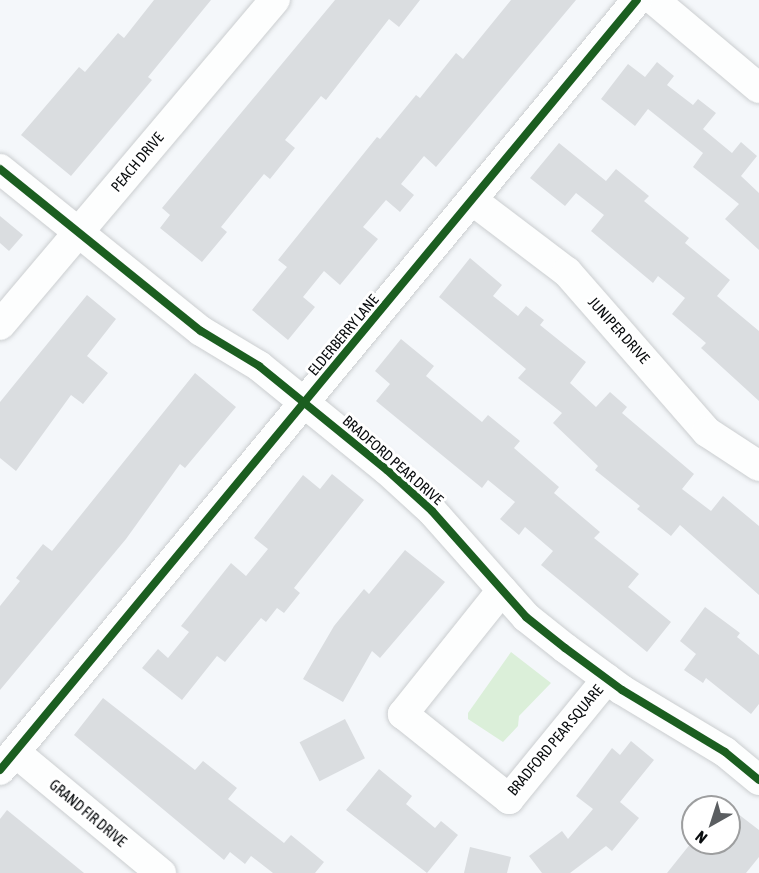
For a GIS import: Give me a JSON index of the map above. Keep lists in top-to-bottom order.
{
  "streets": {
    "street": [
      "PEACH DRIVE",
      "JUNIPER DRIVE",
      "ELDERBERRY LANE",
      "BRADFORD PEAR DRIVE",
      "BRADFORD PEAR SQUARE",
      "GRAND FIR DRIVE"
    ]
  },
  "crossings": [
    ["PEACH DRIVE", "BRADFORD PEAR DRIVE"],
    ["JUNIPER DRIVE", "ELDERBERRY LANE"],
    ["ELDERBERRY LANE", "BRADFORD PEAR DRIVE"],
    ["ELDERBERRY LANE", "GRAND FIR DRIVE"],
    ["BRADFORD PEAR DRIVE", "BRADFORD PEAR SQUARE"]
  ],
  "north": "bottom left"
}
